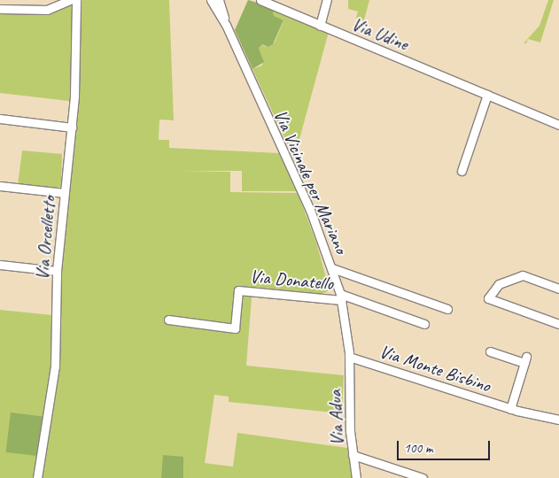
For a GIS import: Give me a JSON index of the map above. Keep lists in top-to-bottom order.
{
  "streets": {
    "street": [
      "Via Udine",
      "Via Vicinale per Mariano",
      "Via Orcelletto",
      "Via Donatello",
      "Via Monte Bisbino",
      "Via Adua"
    ]
  },
  "crossings": [
    ["Via Vicinale per Mariano", "Via Donatello"],
    ["Via Vicinale per Mariano", "Via Monte Bisbino"],
    ["Via Vicinale per Mariano", "Via Adua"],
    ["Via Monte Bisbino", "Via Adua"]
  ],
  "scale_bar": "100 m"
}
